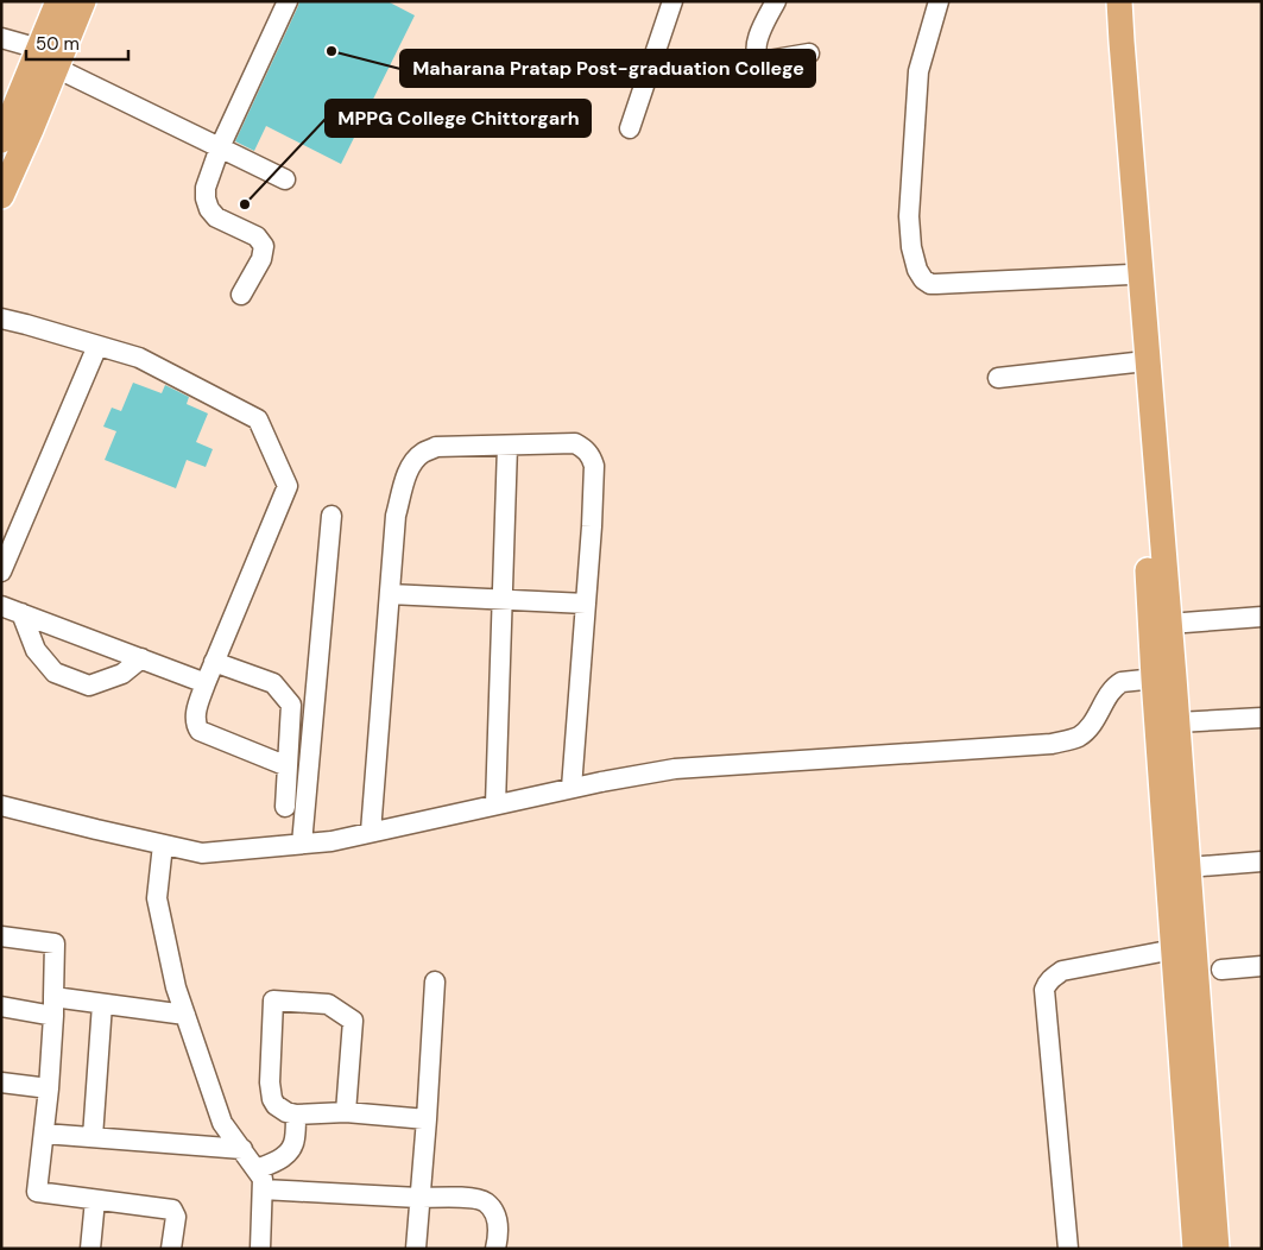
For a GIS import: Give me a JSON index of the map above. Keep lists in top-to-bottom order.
{
  "places": ["Maharana Pratap Post-graduation College", "MPPG College Chittorgarh"],
  "scale_bar": "50 m"
}
